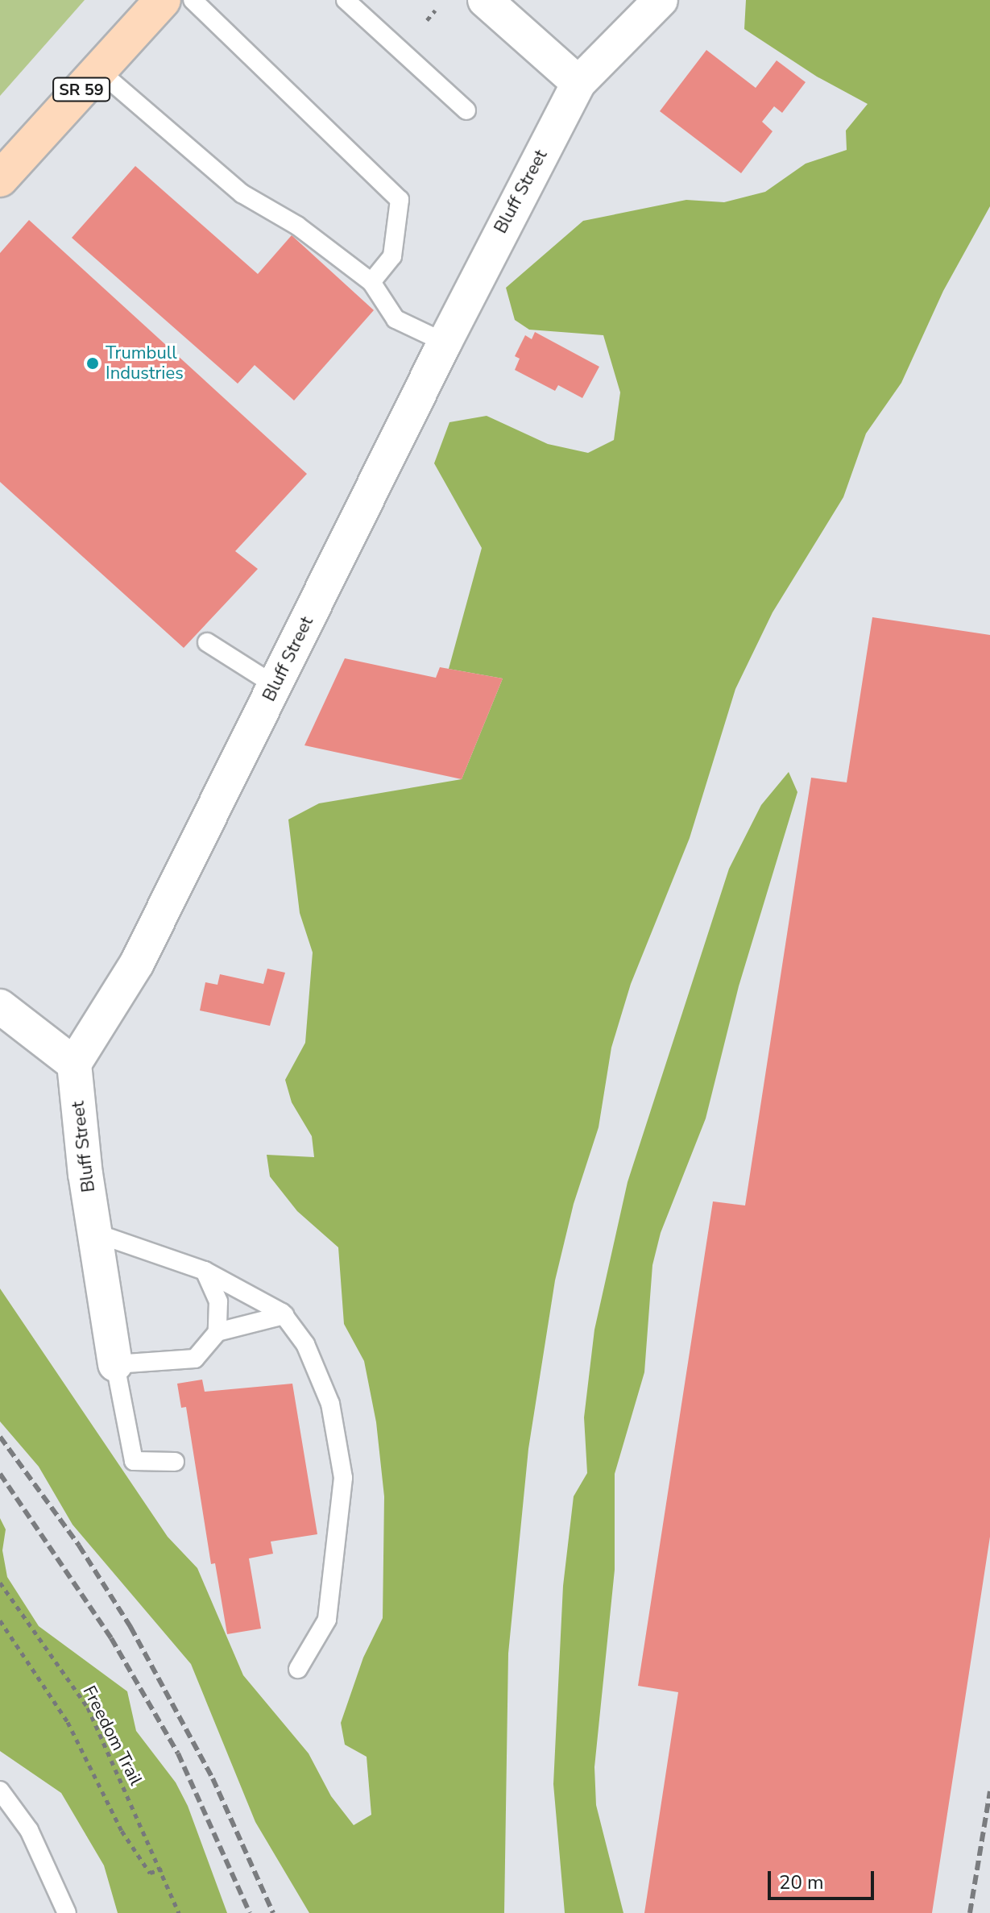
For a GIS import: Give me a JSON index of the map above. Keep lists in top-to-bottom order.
{
  "streets": {
    "main road": ["SR 59"],
    "street": ["Bluff Street"],
    "path": ["Freedom Trail"]
  },
  "places": ["Trumbull Industries"],
  "scale_bar": "20 m"
}
